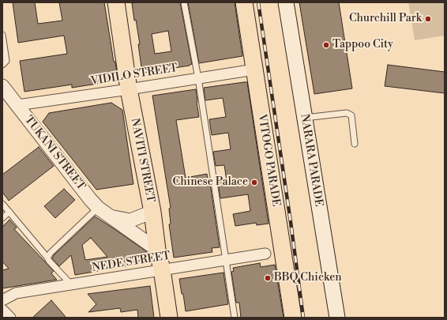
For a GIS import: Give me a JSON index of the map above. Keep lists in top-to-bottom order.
{
  "streets": {
    "main road": ["NAVITI STREET", "VITOGO PARADE", "NARARA PARADE"],
    "street": ["VIDILO STREET", "TUKANI STREET", "NEDE STREET"]
  },
  "crossings": [
    ["VIDILO STREET", "TUKANI STREET"],
    ["VIDILO STREET", "NAVITI STREET"],
    ["VIDILO STREET", "VITOGO PARADE"],
    ["TUKANI STREET", "NAVITI STREET"],
    ["NAVITI STREET", "NEDE STREET"]
  ],
  "places": [
    "Churchill Park",
    "Tappoo City",
    "Chinese Palace",
    "BBQ Chicken"
  ]
}
